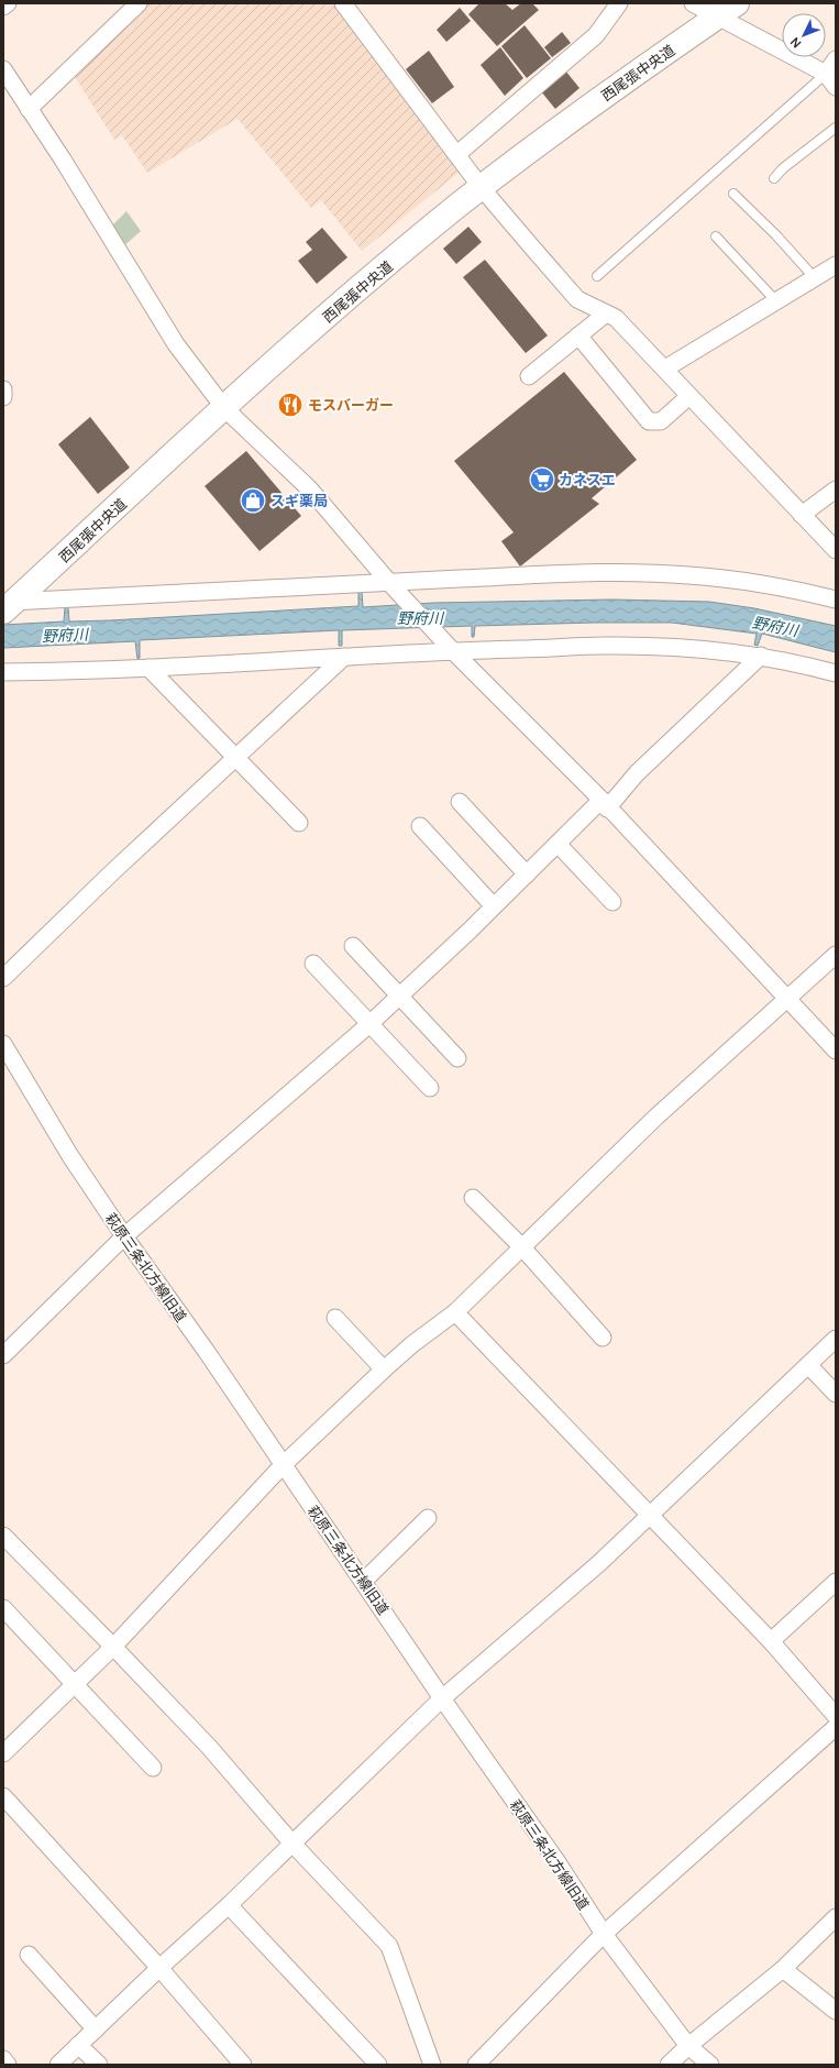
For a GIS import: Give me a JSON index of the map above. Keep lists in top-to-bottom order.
{
  "streets": {
    "main road": ["西尾張中央道"],
    "street": ["萩原三条北方線旧道"]
  },
  "water": ["野府川"],
  "places": {
    "restaurant": ["モスバーガー"],
    "supermarket": ["カネスエ"],
    "shop": ["スギ薬局"]
  },
  "north": "bottom left"
}
